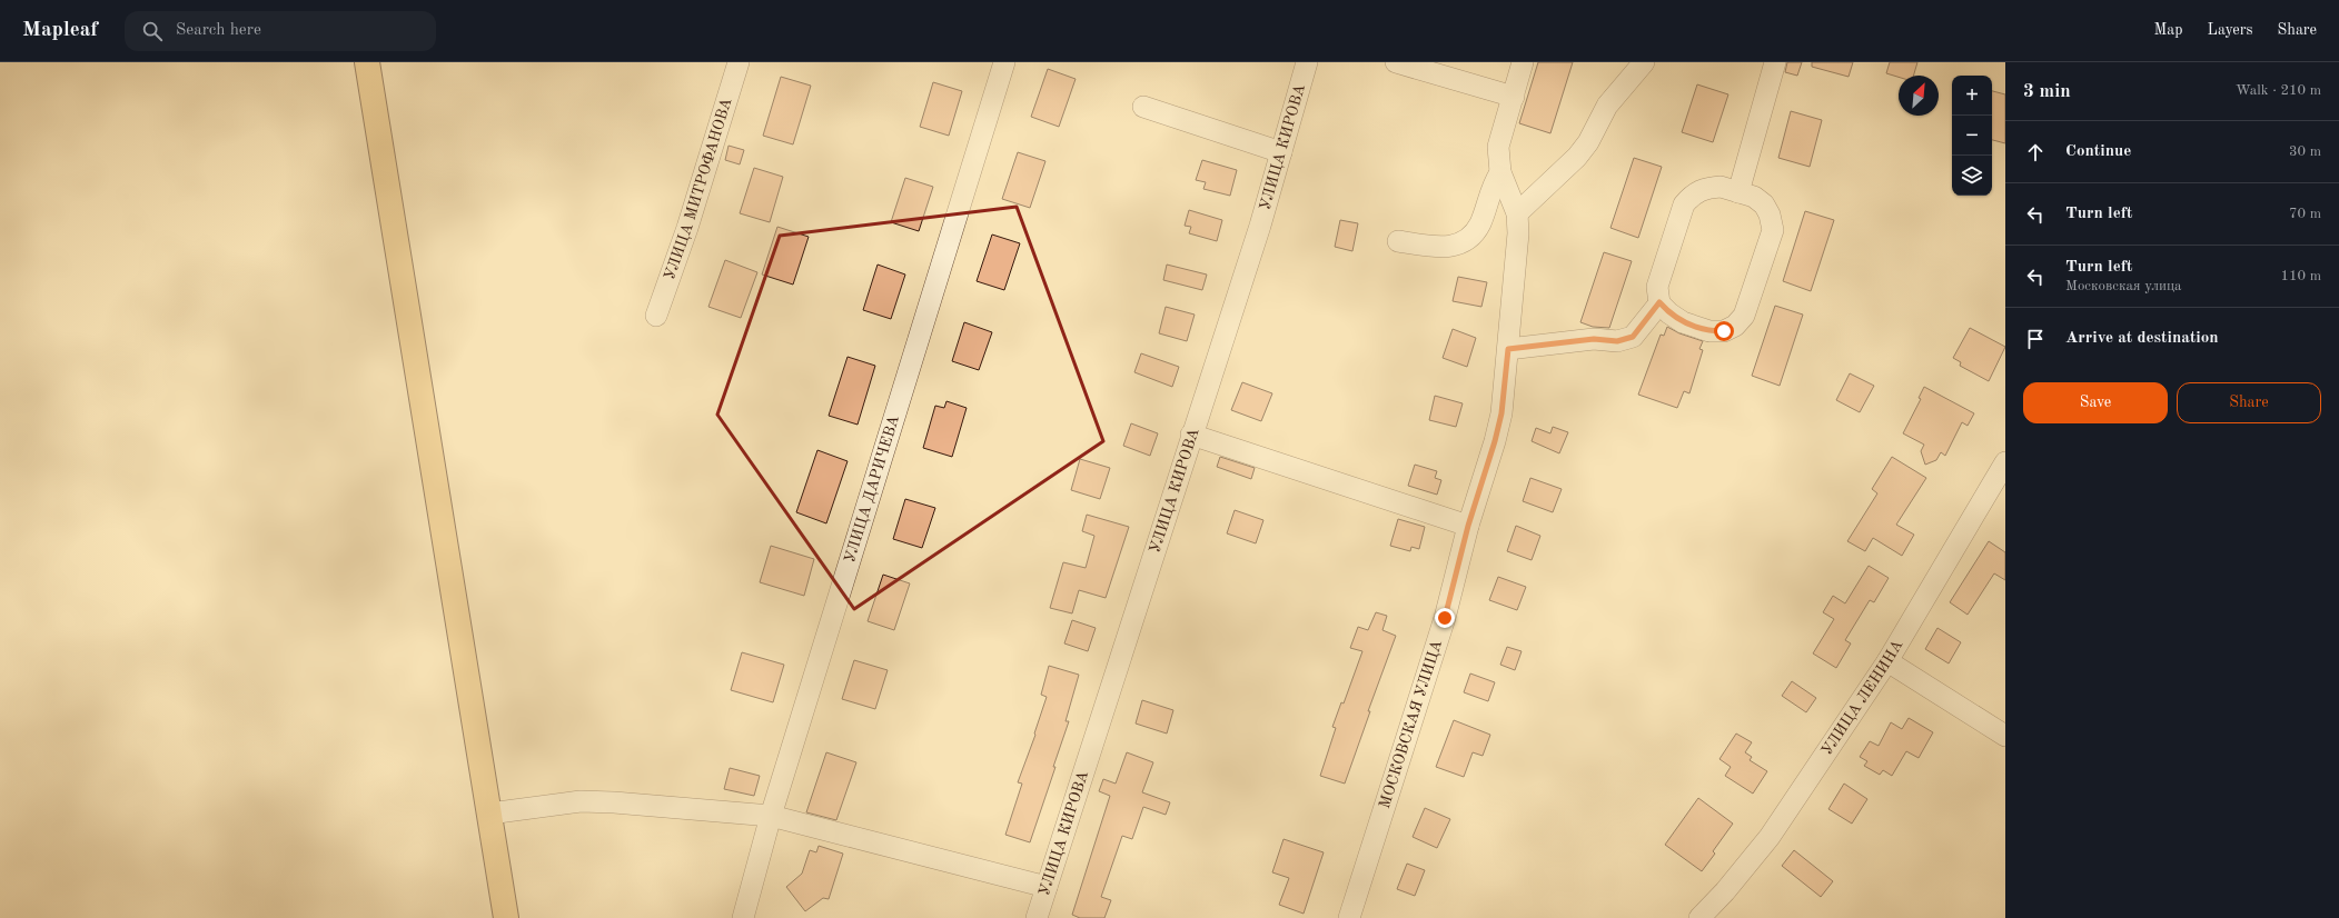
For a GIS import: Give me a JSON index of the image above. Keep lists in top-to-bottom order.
{
  "streets": {
    "street": [
      "УЛИЦА КИРОВА",
      "УЛИЦА МИТРОФАНОВА",
      "УЛИЦА ДАРИЧЕВА",
      "УЛИЦА ЛЕНИНА",
      "МОСКОВСКАЯ УЛИЦА"
    ]
  },
  "north": "top right",
  "page": {
    "header": "Mapleaf",
    "search": "Search here",
    "nav": ["Map", "Layers", "Share"],
    "heading": ["3 min", "Walk · 210 m"],
    "map_buttons": ["+", "−"],
    "list": [
      ["Continue", "30 m"],
      ["Turn left", "70 m"],
      ["Turn left", "Московская улица", "110 m"],
      "Arrive at destination"
    ],
    "buttons": ["Save", "Share"]
  }
}
